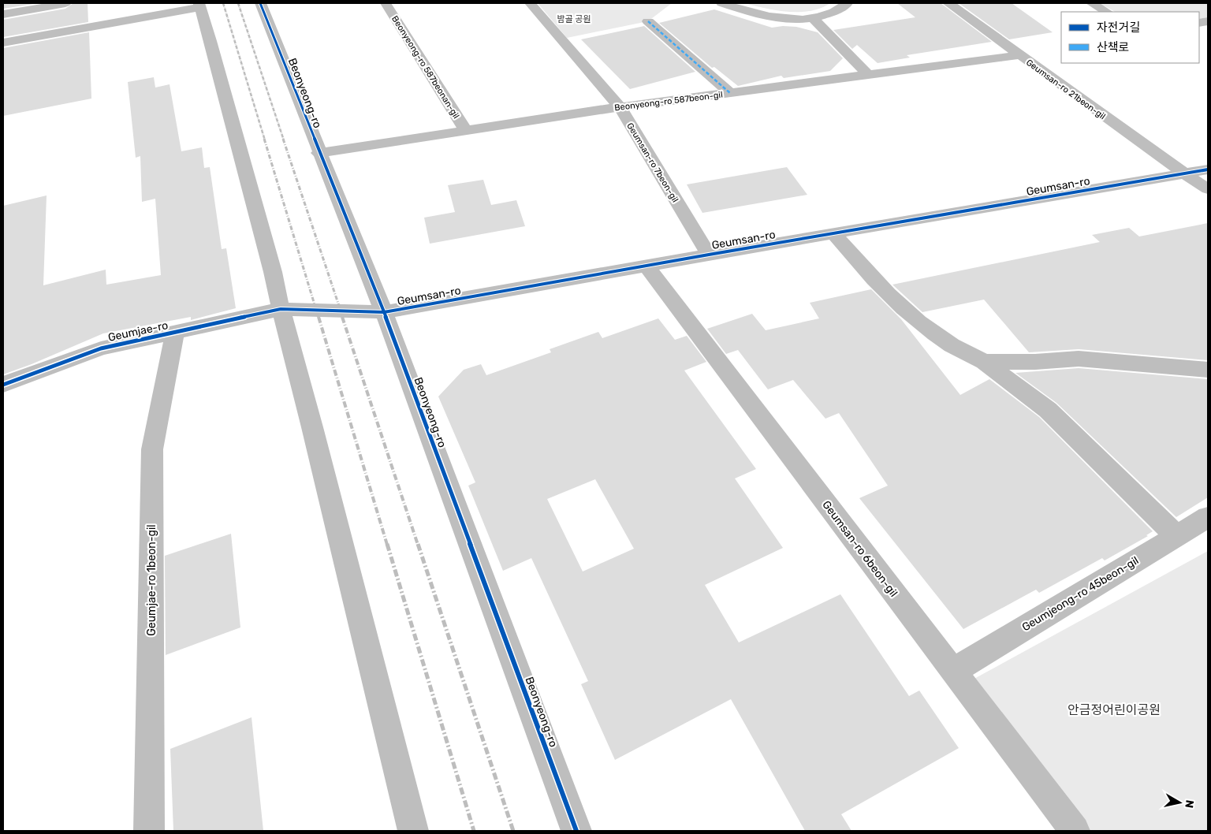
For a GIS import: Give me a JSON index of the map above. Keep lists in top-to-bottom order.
{
  "streets": {
    "street": [
      "Beonyeong-ro 587beonan-gil",
      "Geumsan-ro 21beon-gil",
      "Beonyeong-ro",
      "Beonyeong-ro 587beon-gil",
      "Geumsan-ro 7beon-gil",
      "Geumsan-ro",
      "Geumjae-ro",
      "Geumsan-ro 6beon-gil",
      "Geumjae-ro 1beon-gil",
      "Geumjeong-ro 45beon-gil"
    ]
  },
  "crossings": [
    ["Beonyeong-ro 587beonan-gil", "Beonyeong-ro 587beon-gil"],
    ["Geumsan-ro 21beon-gil", "Beonyeong-ro 587beon-gil"],
    ["Geumsan-ro 21beon-gil", "Geumsan-ro"],
    ["Beonyeong-ro", "Beonyeong-ro 587beon-gil"],
    ["Beonyeong-ro", "Geumsan-ro"],
    ["Beonyeong-ro 587beon-gil", "Geumsan-ro 7beon-gil"],
    ["Geumsan-ro 7beon-gil", "Geumsan-ro"],
    ["Geumsan-ro", "Geumjae-ro"],
    ["Geumsan-ro", "Geumsan-ro 6beon-gil"],
    ["Geumjae-ro", "Geumjae-ro 1beon-gil"],
    ["Geumsan-ro 6beon-gil", "Geumjeong-ro 45beon-gil"]
  ],
  "parks": ["밤골 공원", "안금정어린이공원"],
  "legend": ["자전거길", "산책로"],
  "north": "right"
}
